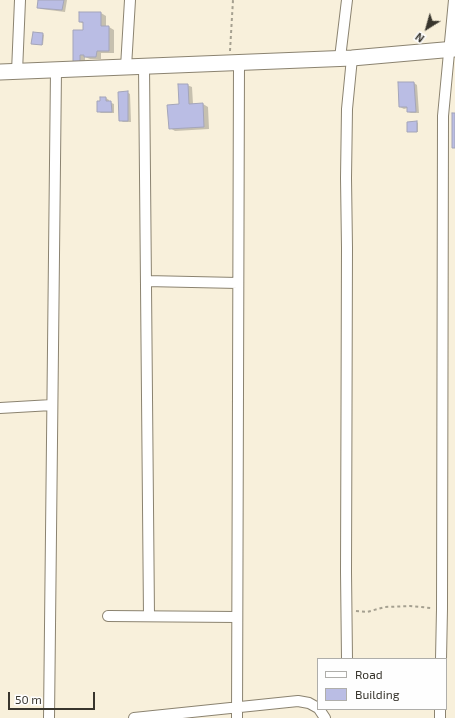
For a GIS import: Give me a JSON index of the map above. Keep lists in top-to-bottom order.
{
  "legend": ["Road", "Building"],
  "scale_bar": "50 m",
  "north": "bottom left"
}
